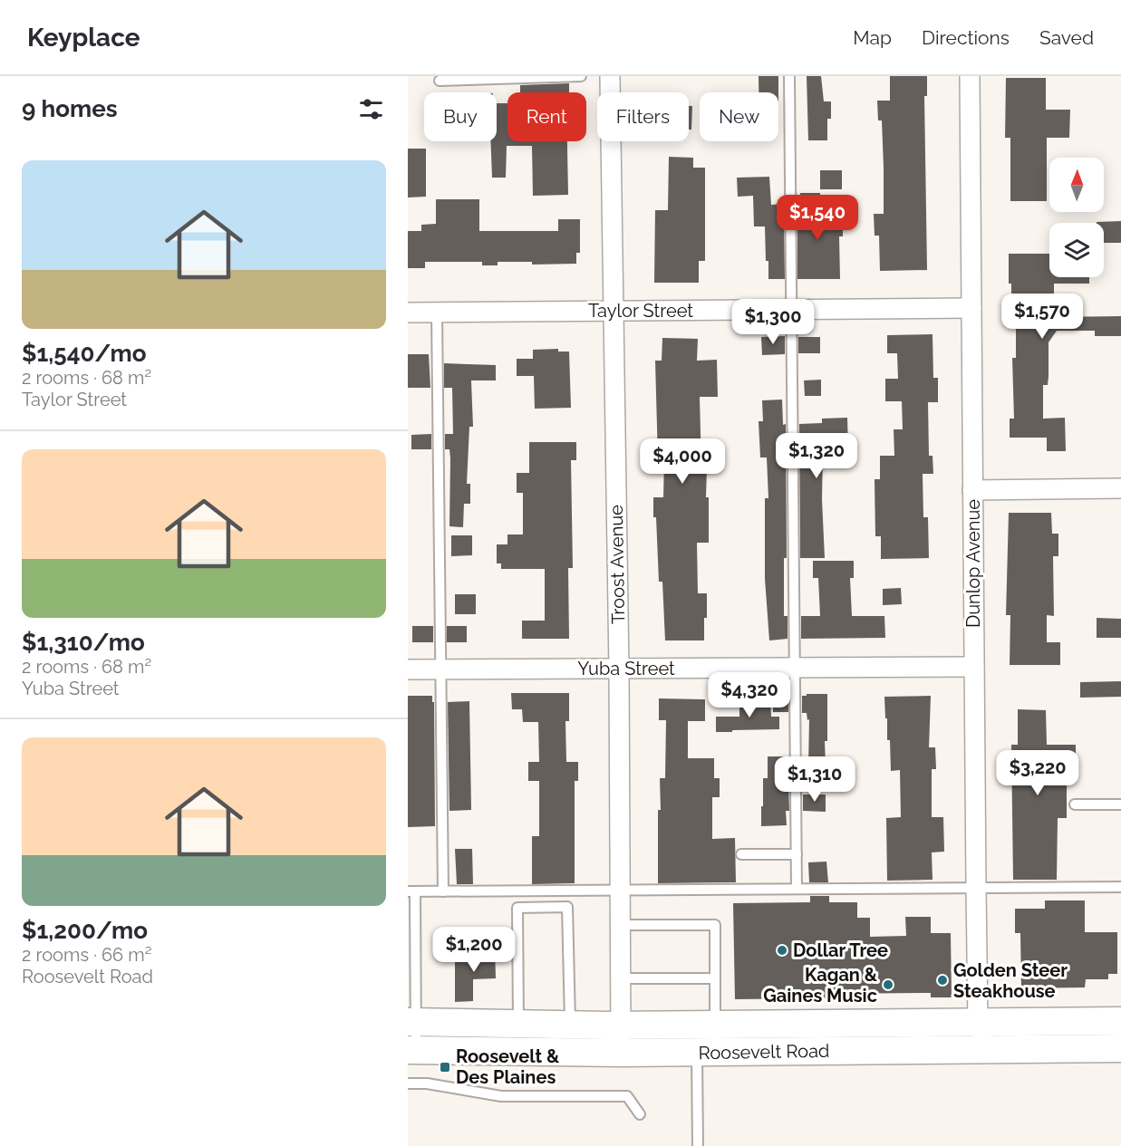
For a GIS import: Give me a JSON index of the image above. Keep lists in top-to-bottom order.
{
  "streets": {
    "main road": ["Roosevelt Road"],
    "street": [
      "Taylor Street",
      "Dunlop Avenue",
      "Troost Avenue",
      "Yuba Street"
    ]
  },
  "crossings": [
    ["Taylor Street", "Dunlop Avenue"],
    ["Taylor Street", "Troost Avenue"],
    ["Dunlop Avenue", "Yuba Street"],
    ["Dunlop Avenue", "Roosevelt Road"],
    ["Troost Avenue", "Yuba Street"],
    ["Troost Avenue", "Roosevelt Road"]
  ],
  "places": {
    "other": ["Dollar Tree", "Golden Steer Steakhouse", "Kagan & Gaines Music"],
    "transit": ["Roosevelt & Des Plaines"]
  },
  "north": "top",
  "page": {
    "header": "Keyplace",
    "nav": ["Map", "Directions", "Saved"],
    "heading": "9 homes",
    "chip": [
      "Buy",
      "Rent",
      "Filters",
      "New"
    ],
    "list": [
      {
        "name": "$1,540/mo",
        "note": "2 rooms · 68 m² · Taylor Street"
      },
      {
        "name": "$1,310/mo",
        "note": "2 rooms · 68 m² · Yuba Street"
      },
      {
        "name": "$1,200/mo",
        "note": "2 rooms · 66 m² · Roosevelt Road"
      }
    ],
    "price": [
      "$1,540",
      "$1,570",
      "$1,300",
      "$1,320",
      "$4,000",
      "$4,320",
      "$3,220",
      "$1,310",
      "$1,200"
    ]
  }
}
